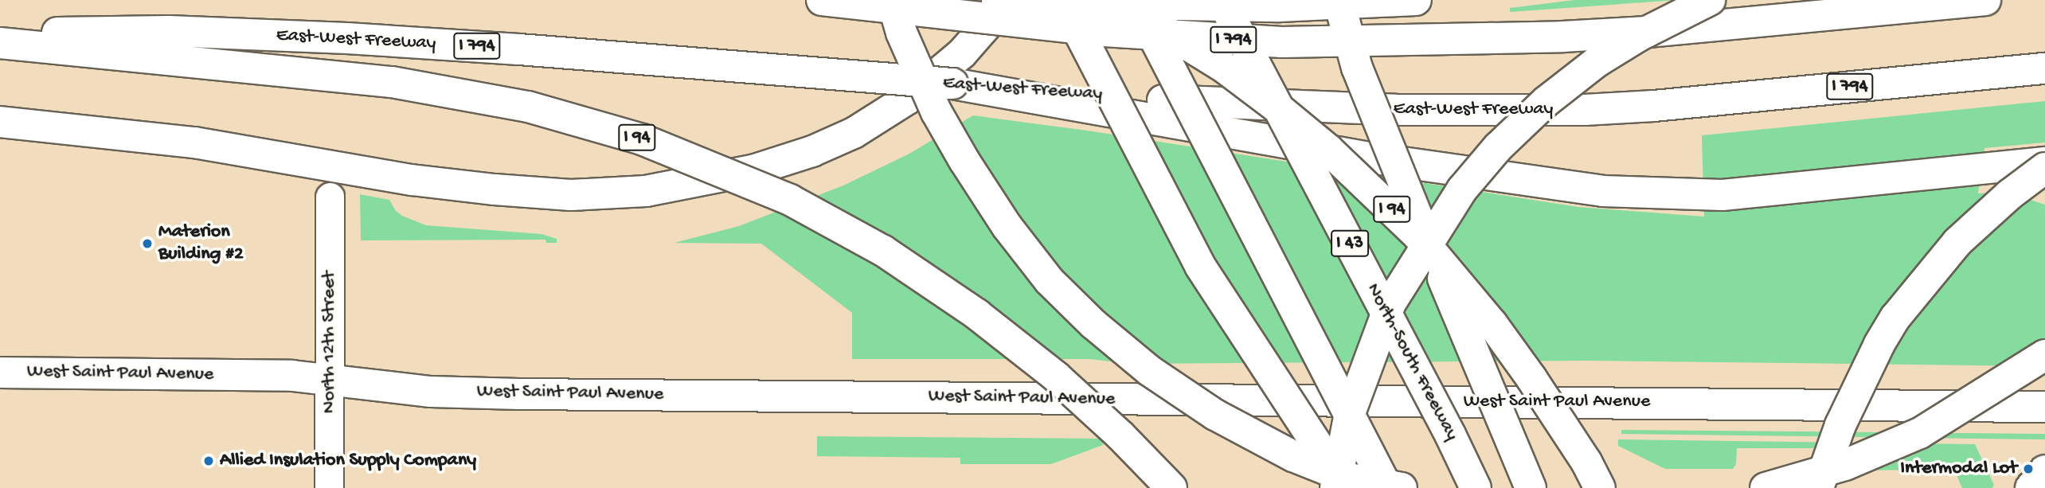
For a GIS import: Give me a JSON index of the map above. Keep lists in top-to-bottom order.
{
  "streets": {
    "main road": [
      "East-West Freeway",
      "I 794",
      "I 94",
      "I 43",
      "North-South Freeway",
      "West Saint Paul Avenue"
    ],
    "street": ["North 12th Street"]
  },
  "crossings": [
    ["North 12th Street", "West Saint Paul Avenue"]
  ],
  "places": ["Materion Building #2", "Allied Insulation Supply Company", "Intermodal Lot"]
}
